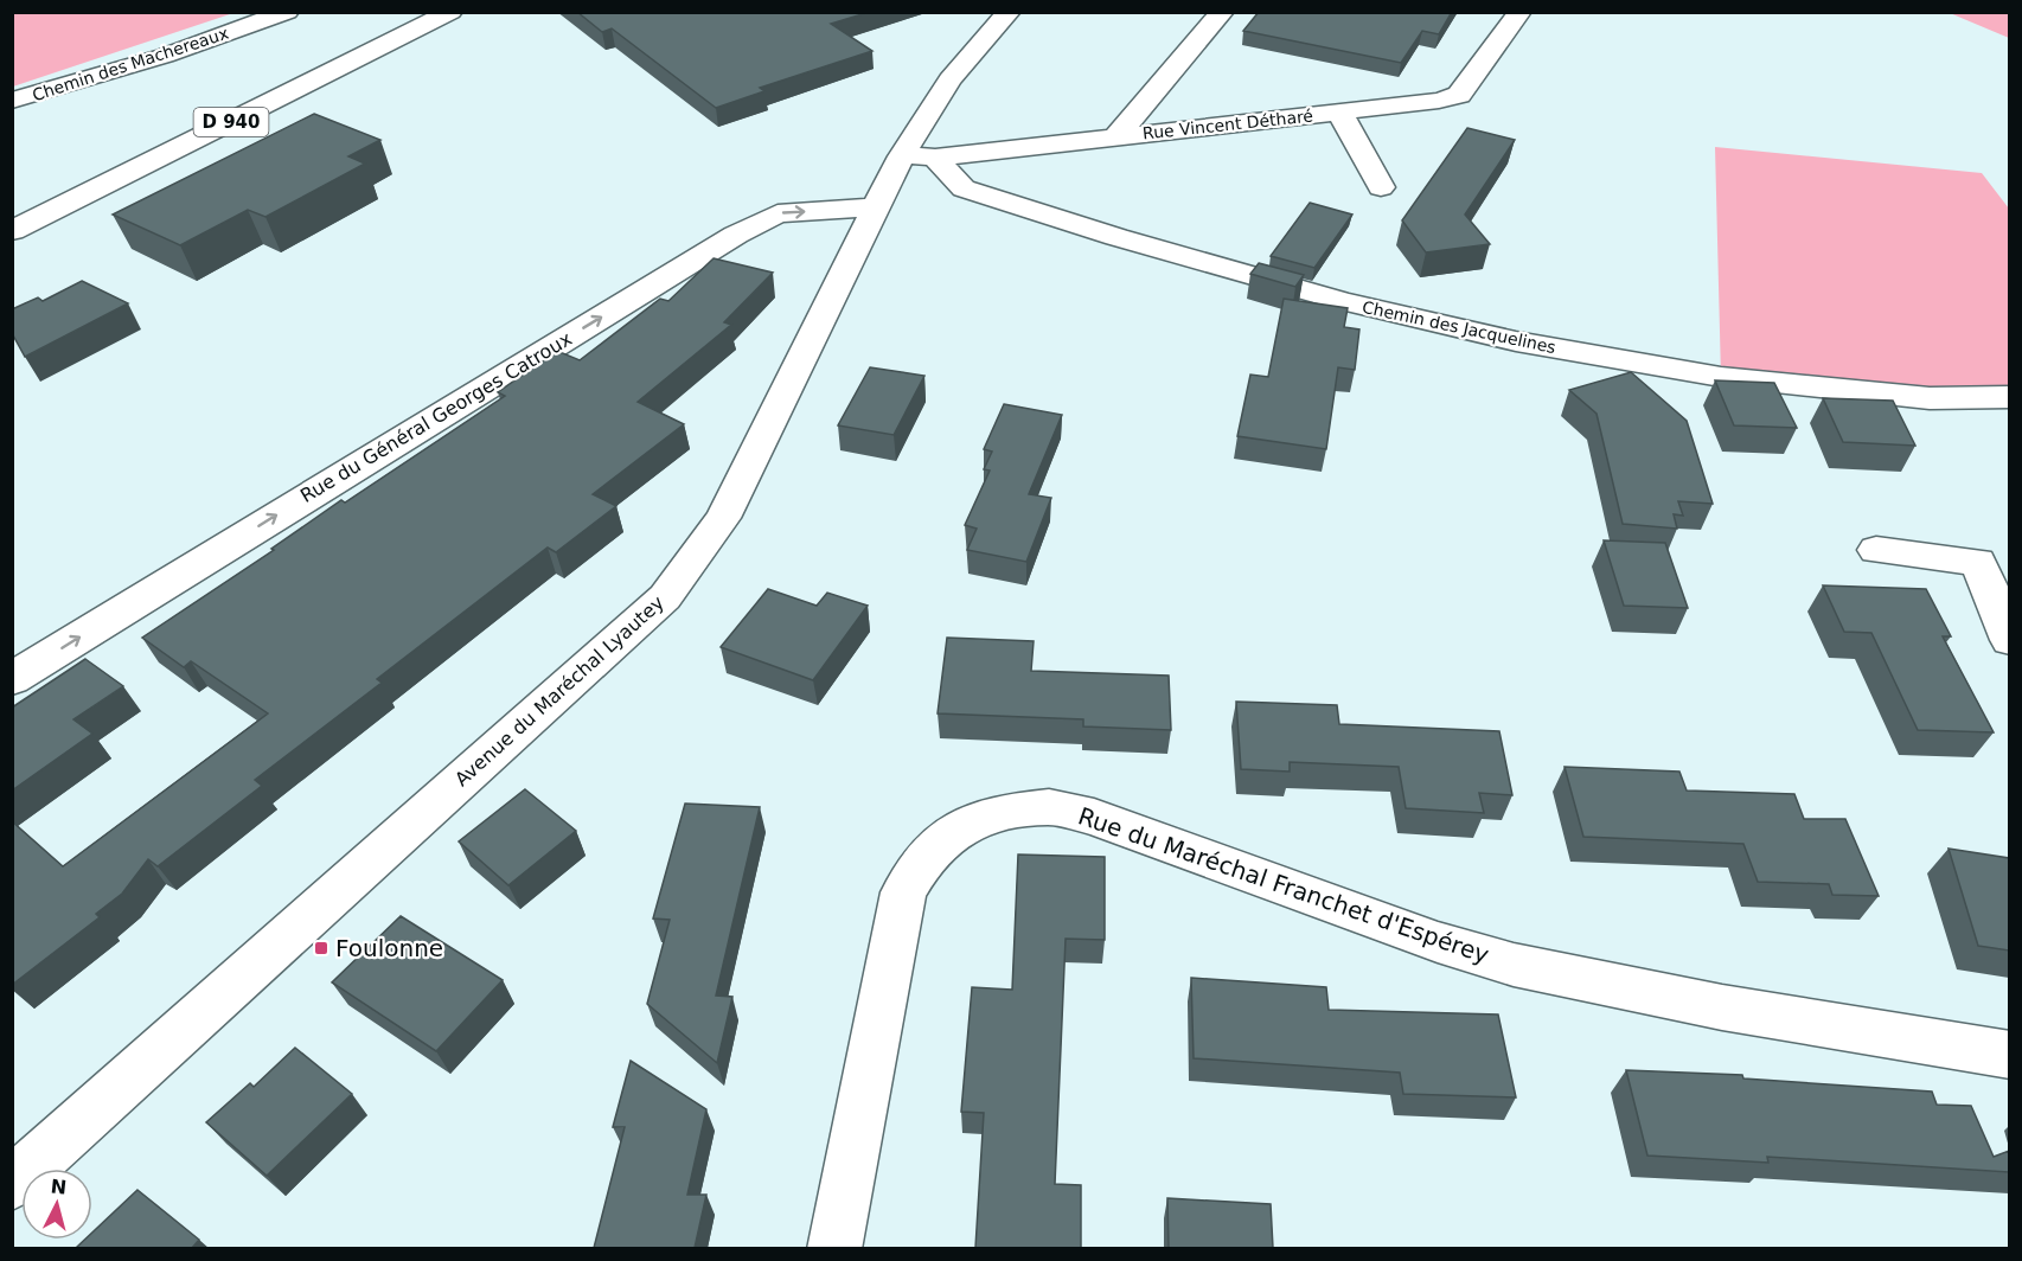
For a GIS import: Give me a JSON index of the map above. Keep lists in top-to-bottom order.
{
  "streets": {
    "street": [
      "Chemin des Machereaux",
      "D 940",
      "Rue Vincent Détharé",
      "Chemin des Jacquelines",
      "Rue du Général Georges Catroux",
      "Avenue du Maréchal Lyautey",
      "Rue du Maréchal Franchet d'Espérey"
    ]
  },
  "crossings": [
    ["Rue Vincent Détharé", "Chemin des Jacquelines"],
    ["Rue Vincent Détharé", "Avenue du Maréchal Lyautey"],
    ["Chemin des Jacquelines", "Avenue du Maréchal Lyautey"],
    ["Rue du Général Georges Catroux", "Avenue du Maréchal Lyautey"]
  ],
  "one_way": ["Rue du Général Georges Catroux"],
  "places": {
    "transit": ["Foulonne"]
  },
  "north": "top"
}
